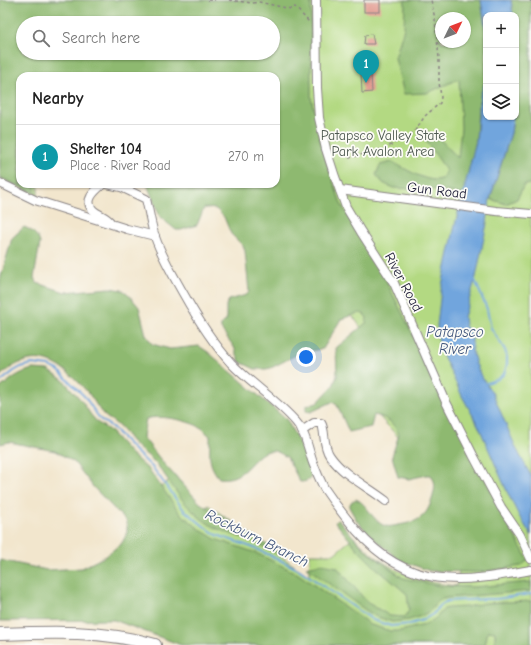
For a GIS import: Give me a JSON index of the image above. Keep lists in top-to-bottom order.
{
  "streets": {
    "street": ["Gun Road", "River Road"]
  },
  "crossings": [
    ["Gun Road", "River Road"]
  ],
  "water": ["Patapsco River", "Rockburn Branch"],
  "parks": ["Patapsco Valley State Park Avalon Area"],
  "north": "top right",
  "page": {
    "map_buttons": ["+", "−"],
    "search": "Search here",
    "pins": "1",
    "heading": "Nearby",
    "list": [
      {
        "mark": "1",
        "name": "Shelter 104",
        "note": "Place · River Road",
        "value": "270 m"
      }
    ]
  }
}
